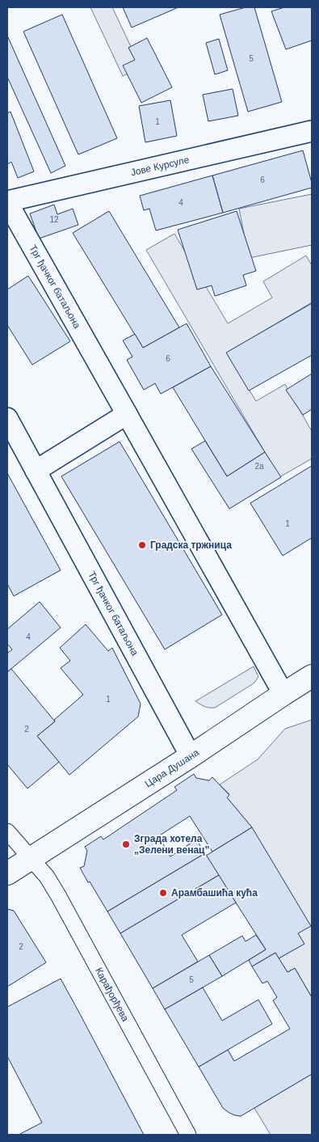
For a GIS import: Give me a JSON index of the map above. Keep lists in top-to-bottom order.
{
  "streets": {
    "main road": ["Цара Душана"],
    "street": ["Јове Курсуле", "Трг ђачког батаљона", "Карађорђева"]
  },
  "crossings": [
    ["Јове Курсуле", "Трг ђачког батаљона"],
    ["Трг ђачког батаљона", "Цара Душана"],
    ["Цара Душана", "Карађорђева"]
  ],
  "places": ["Градска тржница", "Зграда хотела „Зелени венац”", "Арамбашића кућа"],
  "house_numbers": [
    "5",
    "1",
    "6",
    "4",
    "12",
    "6",
    "2a",
    "1",
    "4",
    "1",
    "2",
    "2",
    "5"
  ]
}
